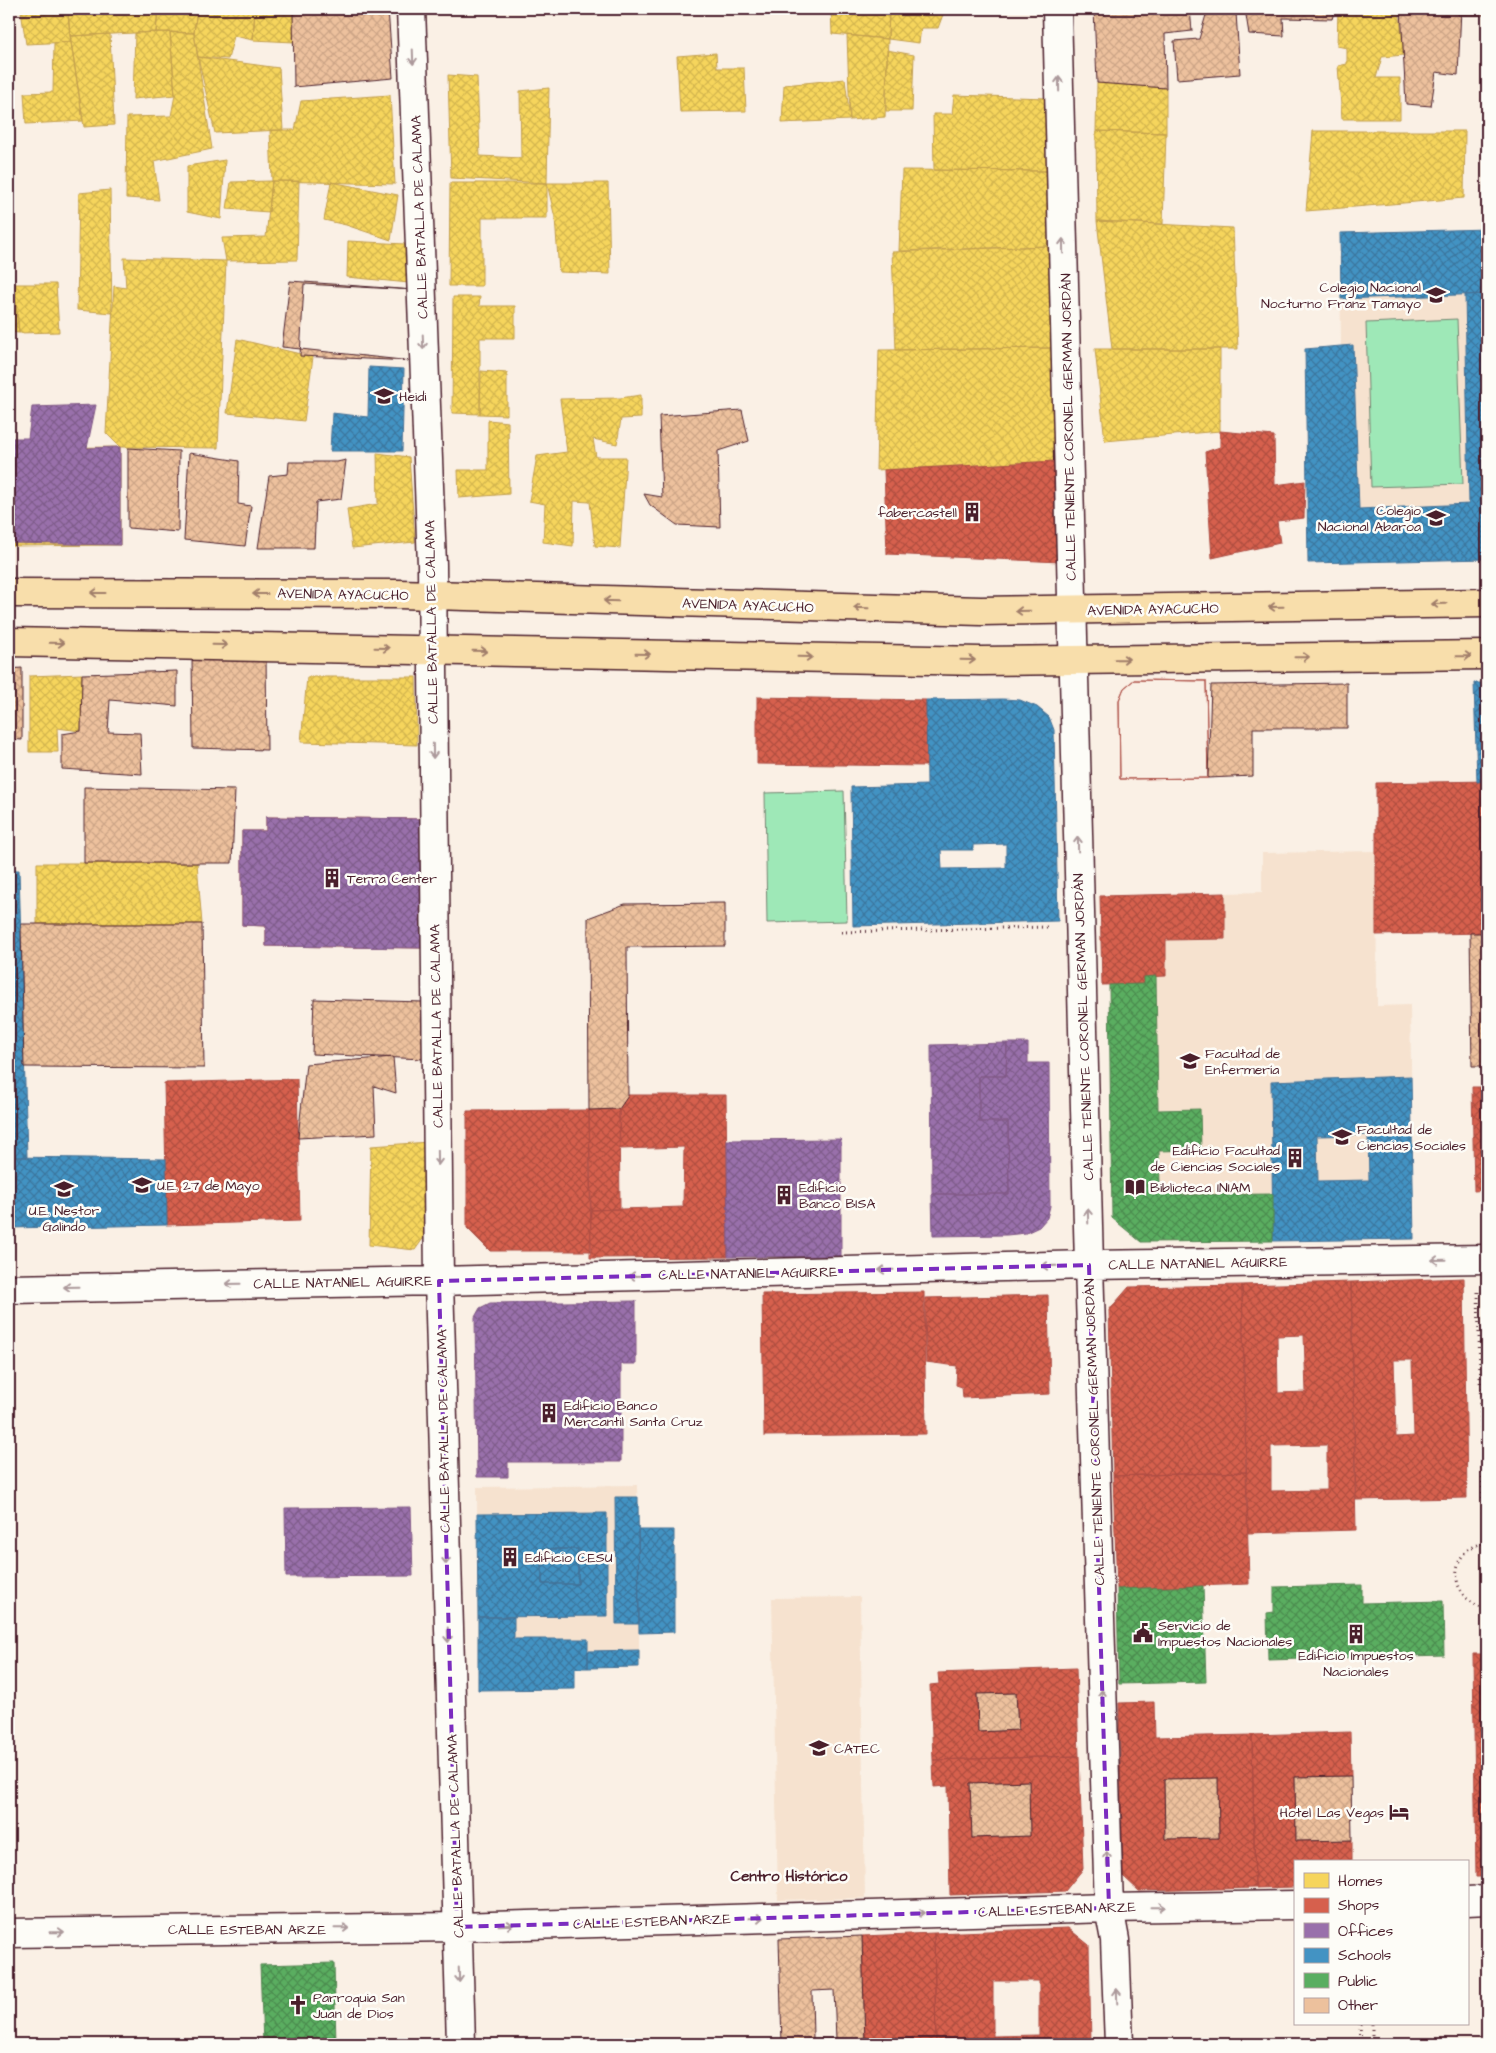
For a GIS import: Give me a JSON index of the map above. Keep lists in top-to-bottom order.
{
  "streets": {
    "main road": ["AVENIDA AYACUCHO"],
    "street": [
      "CALLE BATALLA DE CALAMA",
      "CALLE TENIENTE CORONEL GERMAN JORDÁN",
      "CALLE NATANIEL AGUIRRE",
      "CALLE ESTEBAN ARZE"
    ]
  },
  "crossings": [
    ["CALLE BATALLA DE CALAMA", "AVENIDA AYACUCHO"],
    ["CALLE BATALLA DE CALAMA", "CALLE NATANIEL AGUIRRE"],
    ["CALLE BATALLA DE CALAMA", "CALLE ESTEBAN ARZE"],
    ["CALLE TENIENTE CORONEL GERMAN JORDÁN", "AVENIDA AYACUCHO"],
    ["CALLE TENIENTE CORONEL GERMAN JORDÁN", "CALLE NATANIEL AGUIRRE"],
    ["CALLE TENIENTE CORONEL GERMAN JORDÁN", "CALLE ESTEBAN ARZE"]
  ],
  "one_way": [
    "CALLE BATALLA DE CALAMA",
    "CALLE TENIENTE CORONEL GERMAN JORDÁN",
    "CALLE NATANIEL AGUIRRE",
    "CALLE ESTEBAN ARZE"
  ],
  "districts": ["Centro Histórico"],
  "places": {
    "school or university": [
      "Colegio Nacional Nocturno Franz Tamayo",
      "Heidi",
      "Colegio Nacional Abaroa",
      "Facultad de Enfermería",
      "Facultad de Ciencias Sociales",
      "U.E. 27 de Mayo",
      "U.E. Nestor Galindo",
      "CATEC"
    ],
    "building": [
      "fabercastell",
      "Terra Center",
      "Edificio Facultad de Ciencias Sociales",
      "Edificio Banco BISA",
      "Edificio Banco Mercantil Santa Cruz",
      "Edificio CESU",
      "Edificio Impuestos Nacionales"
    ],
    "library": ["Biblioteca INIAM"],
    "public building": ["Servicio de Impuestos Nacionales"],
    "hotel": ["Hotel Las Vegas"],
    "church": ["Parroquia San Juan de Dios"]
  },
  "legend": [
    "Homes",
    "Shops",
    "Offices",
    "Schools",
    "Public",
    "Other"
  ]
}
